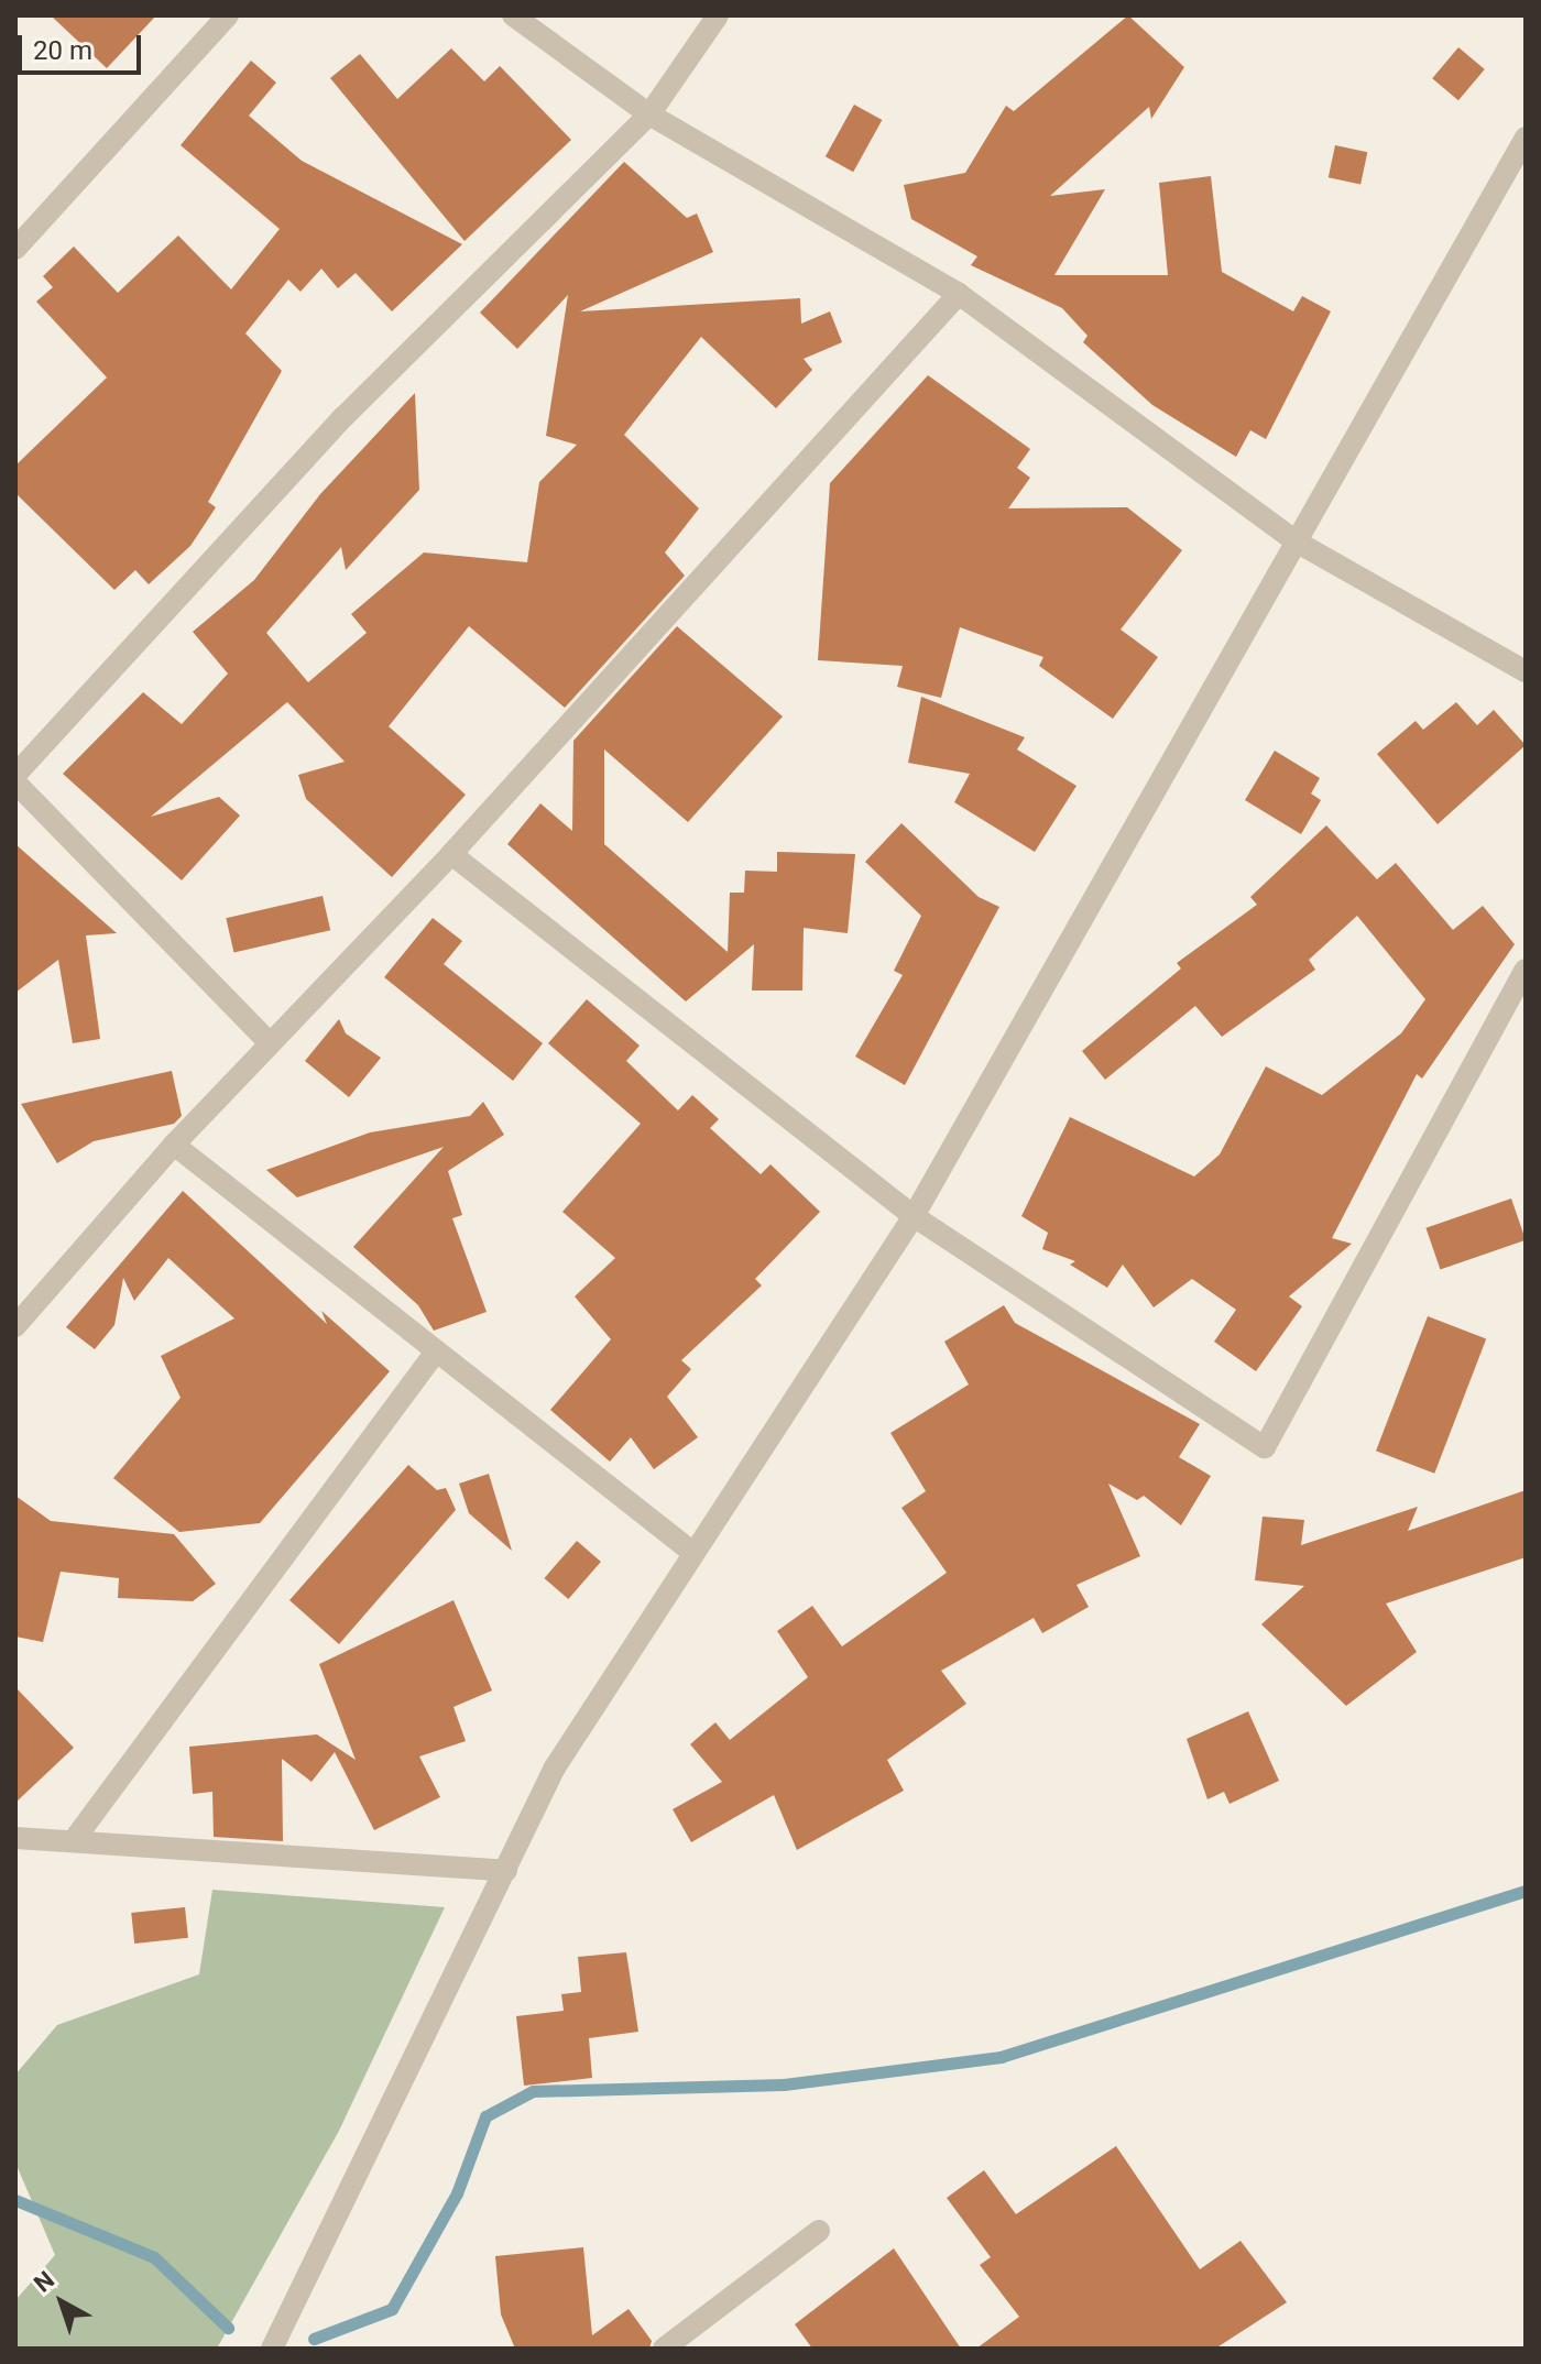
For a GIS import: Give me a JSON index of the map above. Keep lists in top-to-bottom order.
{
  "scale_bar": "20 m",
  "north": "top left"
}
